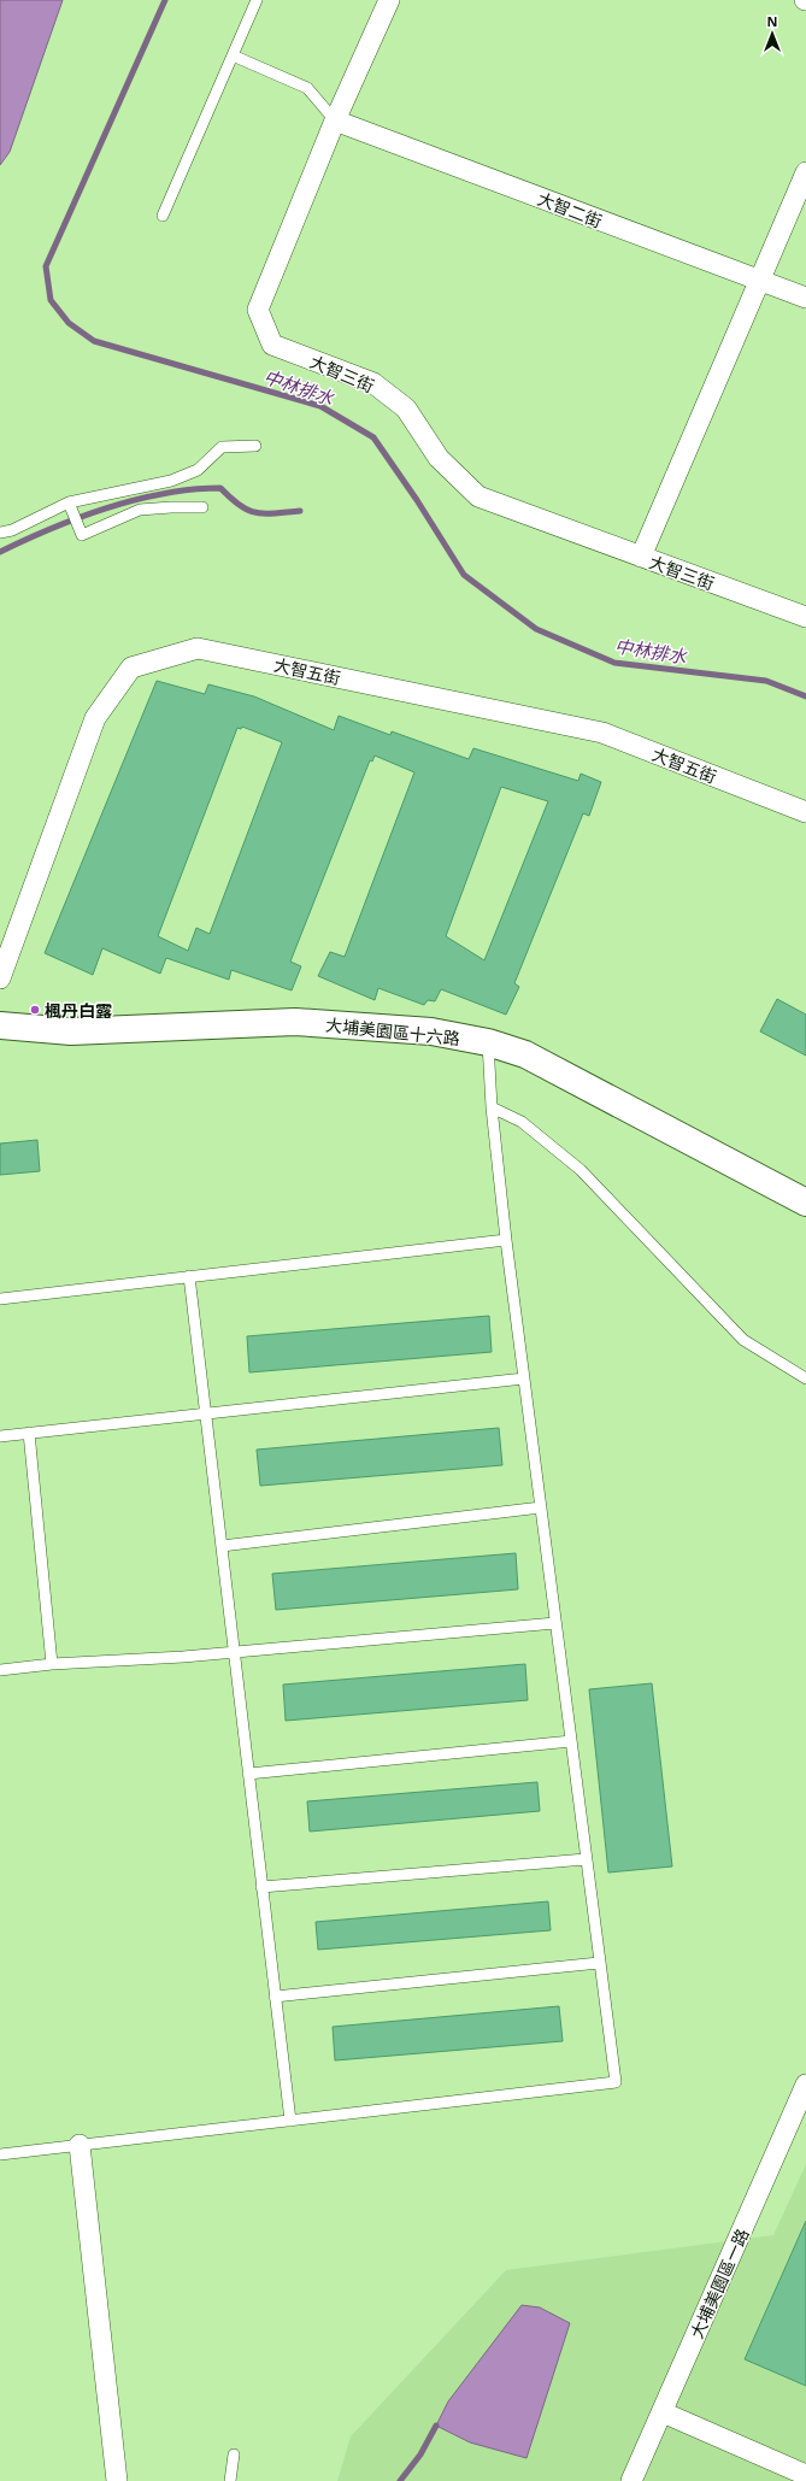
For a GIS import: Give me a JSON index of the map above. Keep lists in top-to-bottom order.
{
  "streets": {
    "street": [
      "大智二街",
      "大智三街",
      "大智五街",
      "大埔美園區十六路",
      "大埔美園區一路"
    ]
  },
  "crossings": [
    ["大智二街", "大智三街"]
  ],
  "water": ["中林排水"],
  "places": ["楓丹白露"],
  "north": "top"
}
